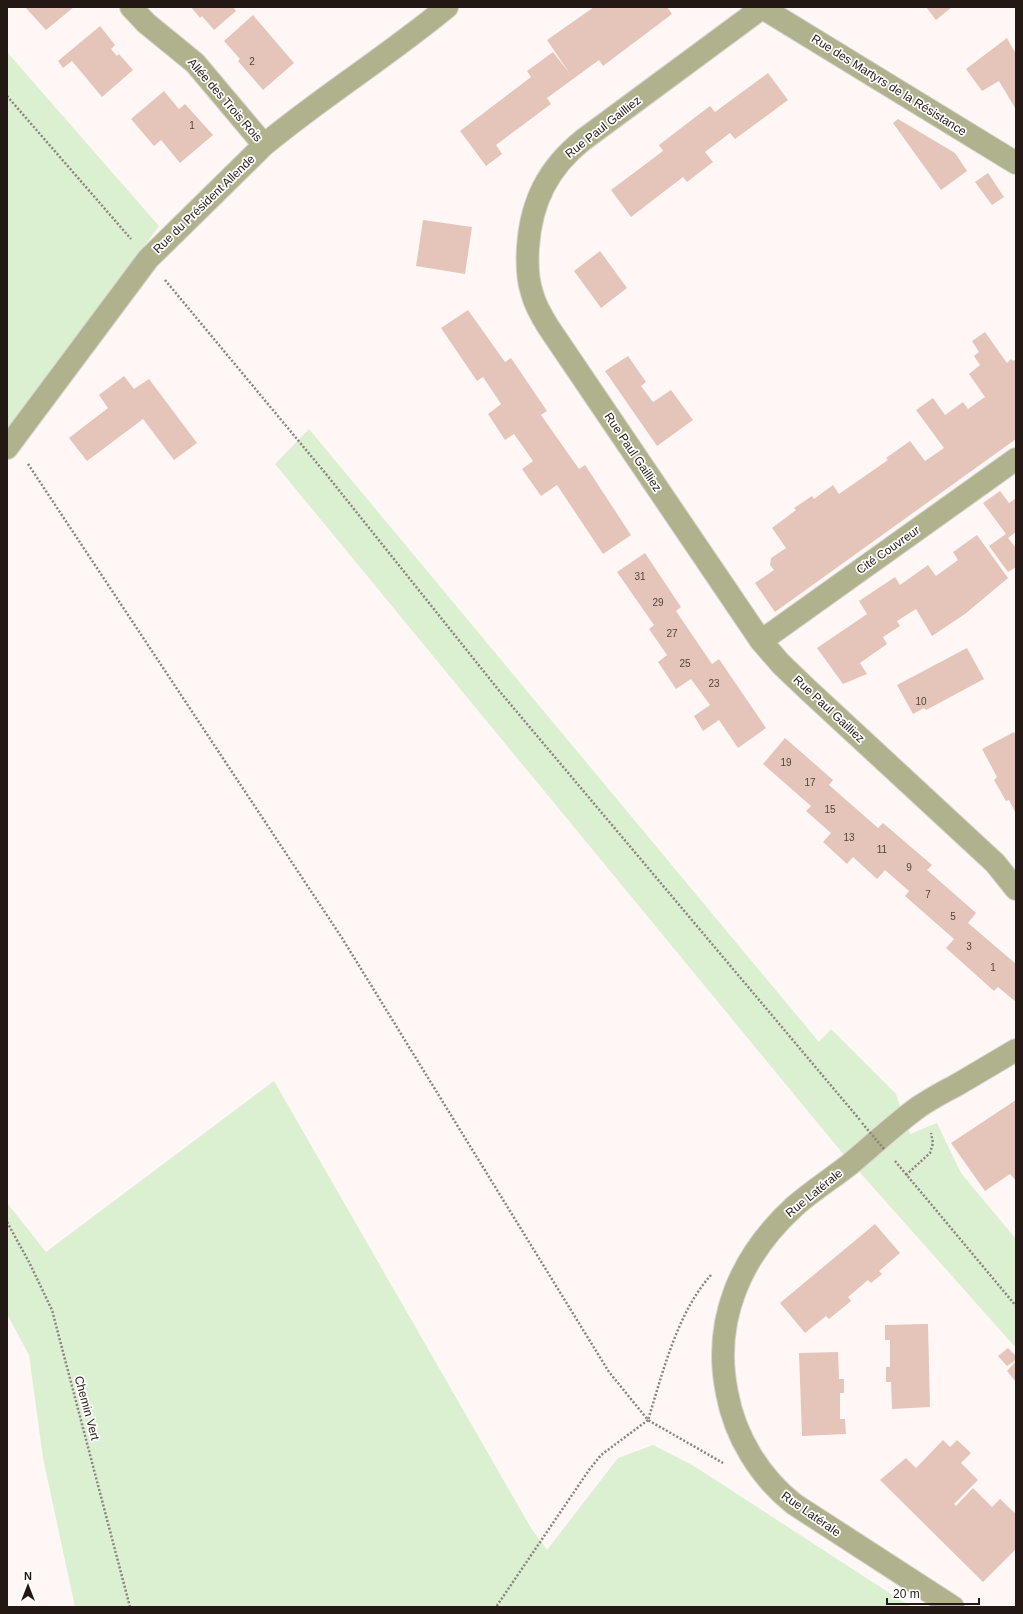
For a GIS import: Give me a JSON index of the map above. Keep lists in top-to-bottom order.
{
  "streets": {
    "street": [
      "Rue des Martyrs de la Résistance",
      "Allée des Trois Rois",
      "Rue Paul Gailliez",
      "Rue du Président Allende",
      "Cité Couvreur",
      "Rue Latérale"
    ],
    "path": ["Chemin Vert"]
  },
  "crossings": [
    ["Rue des Martyrs de la Résistance", "Rue Paul Gailliez"],
    ["Allée des Trois Rois", "Rue du Président Allende"],
    ["Rue Paul Gailliez", "Cité Couvreur"]
  ],
  "house_numbers": [
    "2",
    "1",
    "31",
    "29",
    "27",
    "25",
    "23",
    "10",
    "19",
    "17",
    "15",
    "13",
    "11",
    "9",
    "7",
    "5",
    "3",
    "1"
  ],
  "scale_bar": "20 m",
  "north": "top"
}
